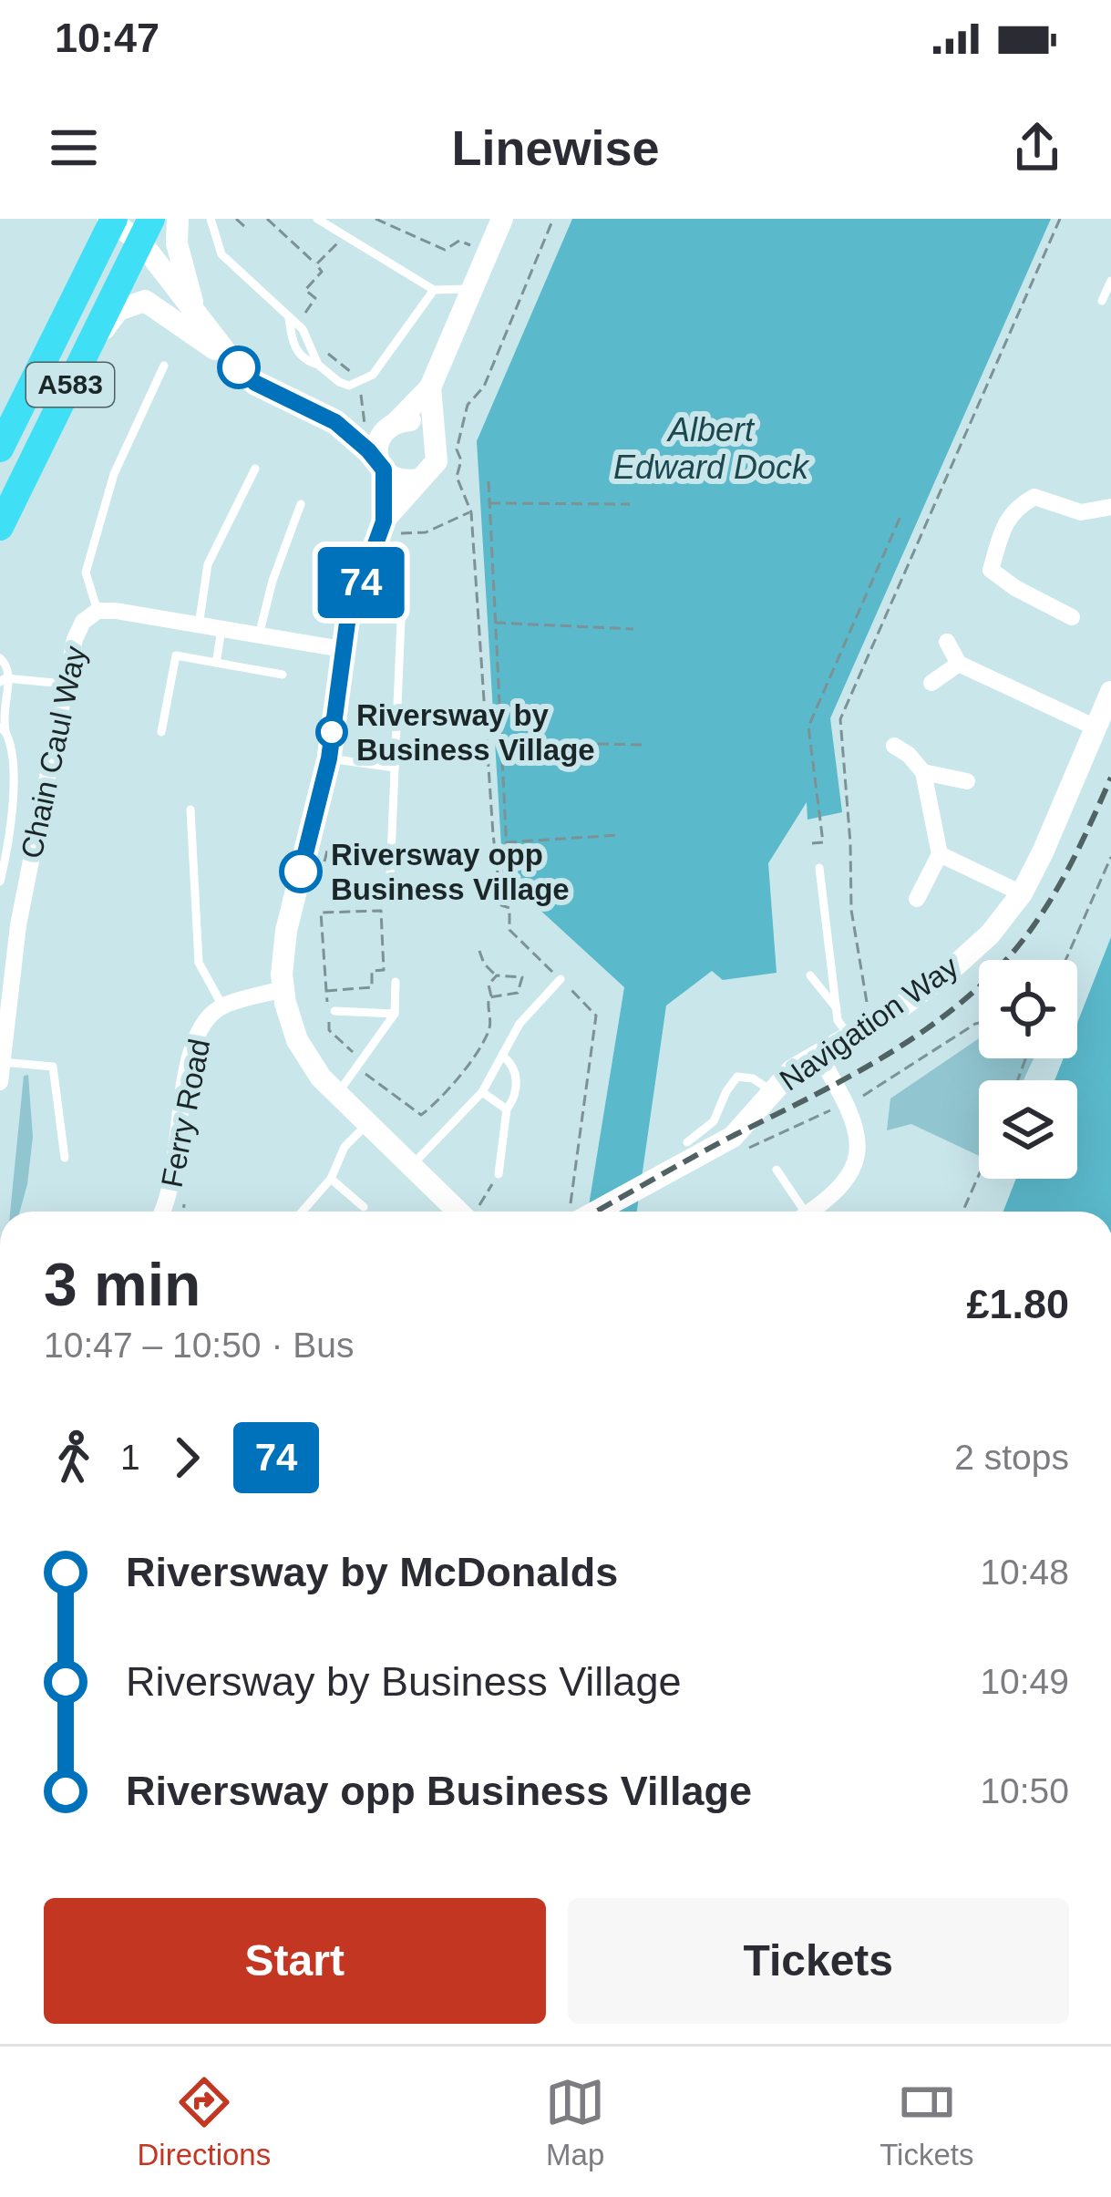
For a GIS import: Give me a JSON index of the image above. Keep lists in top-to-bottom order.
{
  "streets": {
    "highway": ["A583"],
    "street": ["Chain Caul Way", "Navigation Way", "Ferry Road"]
  },
  "water": ["Albert Edward Dock"],
  "places": ["Riversway by Business Village", "Riversway opp Business Village"],
  "lines": ["bus line 74"],
  "page": {
    "status": "10:47",
    "header": "Linewise",
    "on_map": "74",
    "heading": ["3 min", "10:47 – 10:50 · Bus", "£1.80"],
    "legs": ["1", "74", "2 stops"],
    "list": [
      {
        "name": "Riversway by McDonalds",
        "value": "10:48"
      },
      {
        "name": "Riversway by Business Village",
        "value": "10:49"
      },
      {
        "name": "Riversway opp Business Village",
        "value": "10:50"
      }
    ],
    "buttons": ["Start", "Tickets"],
    "tabs": ["Directions", "Map", "Tickets"]
  }
}
